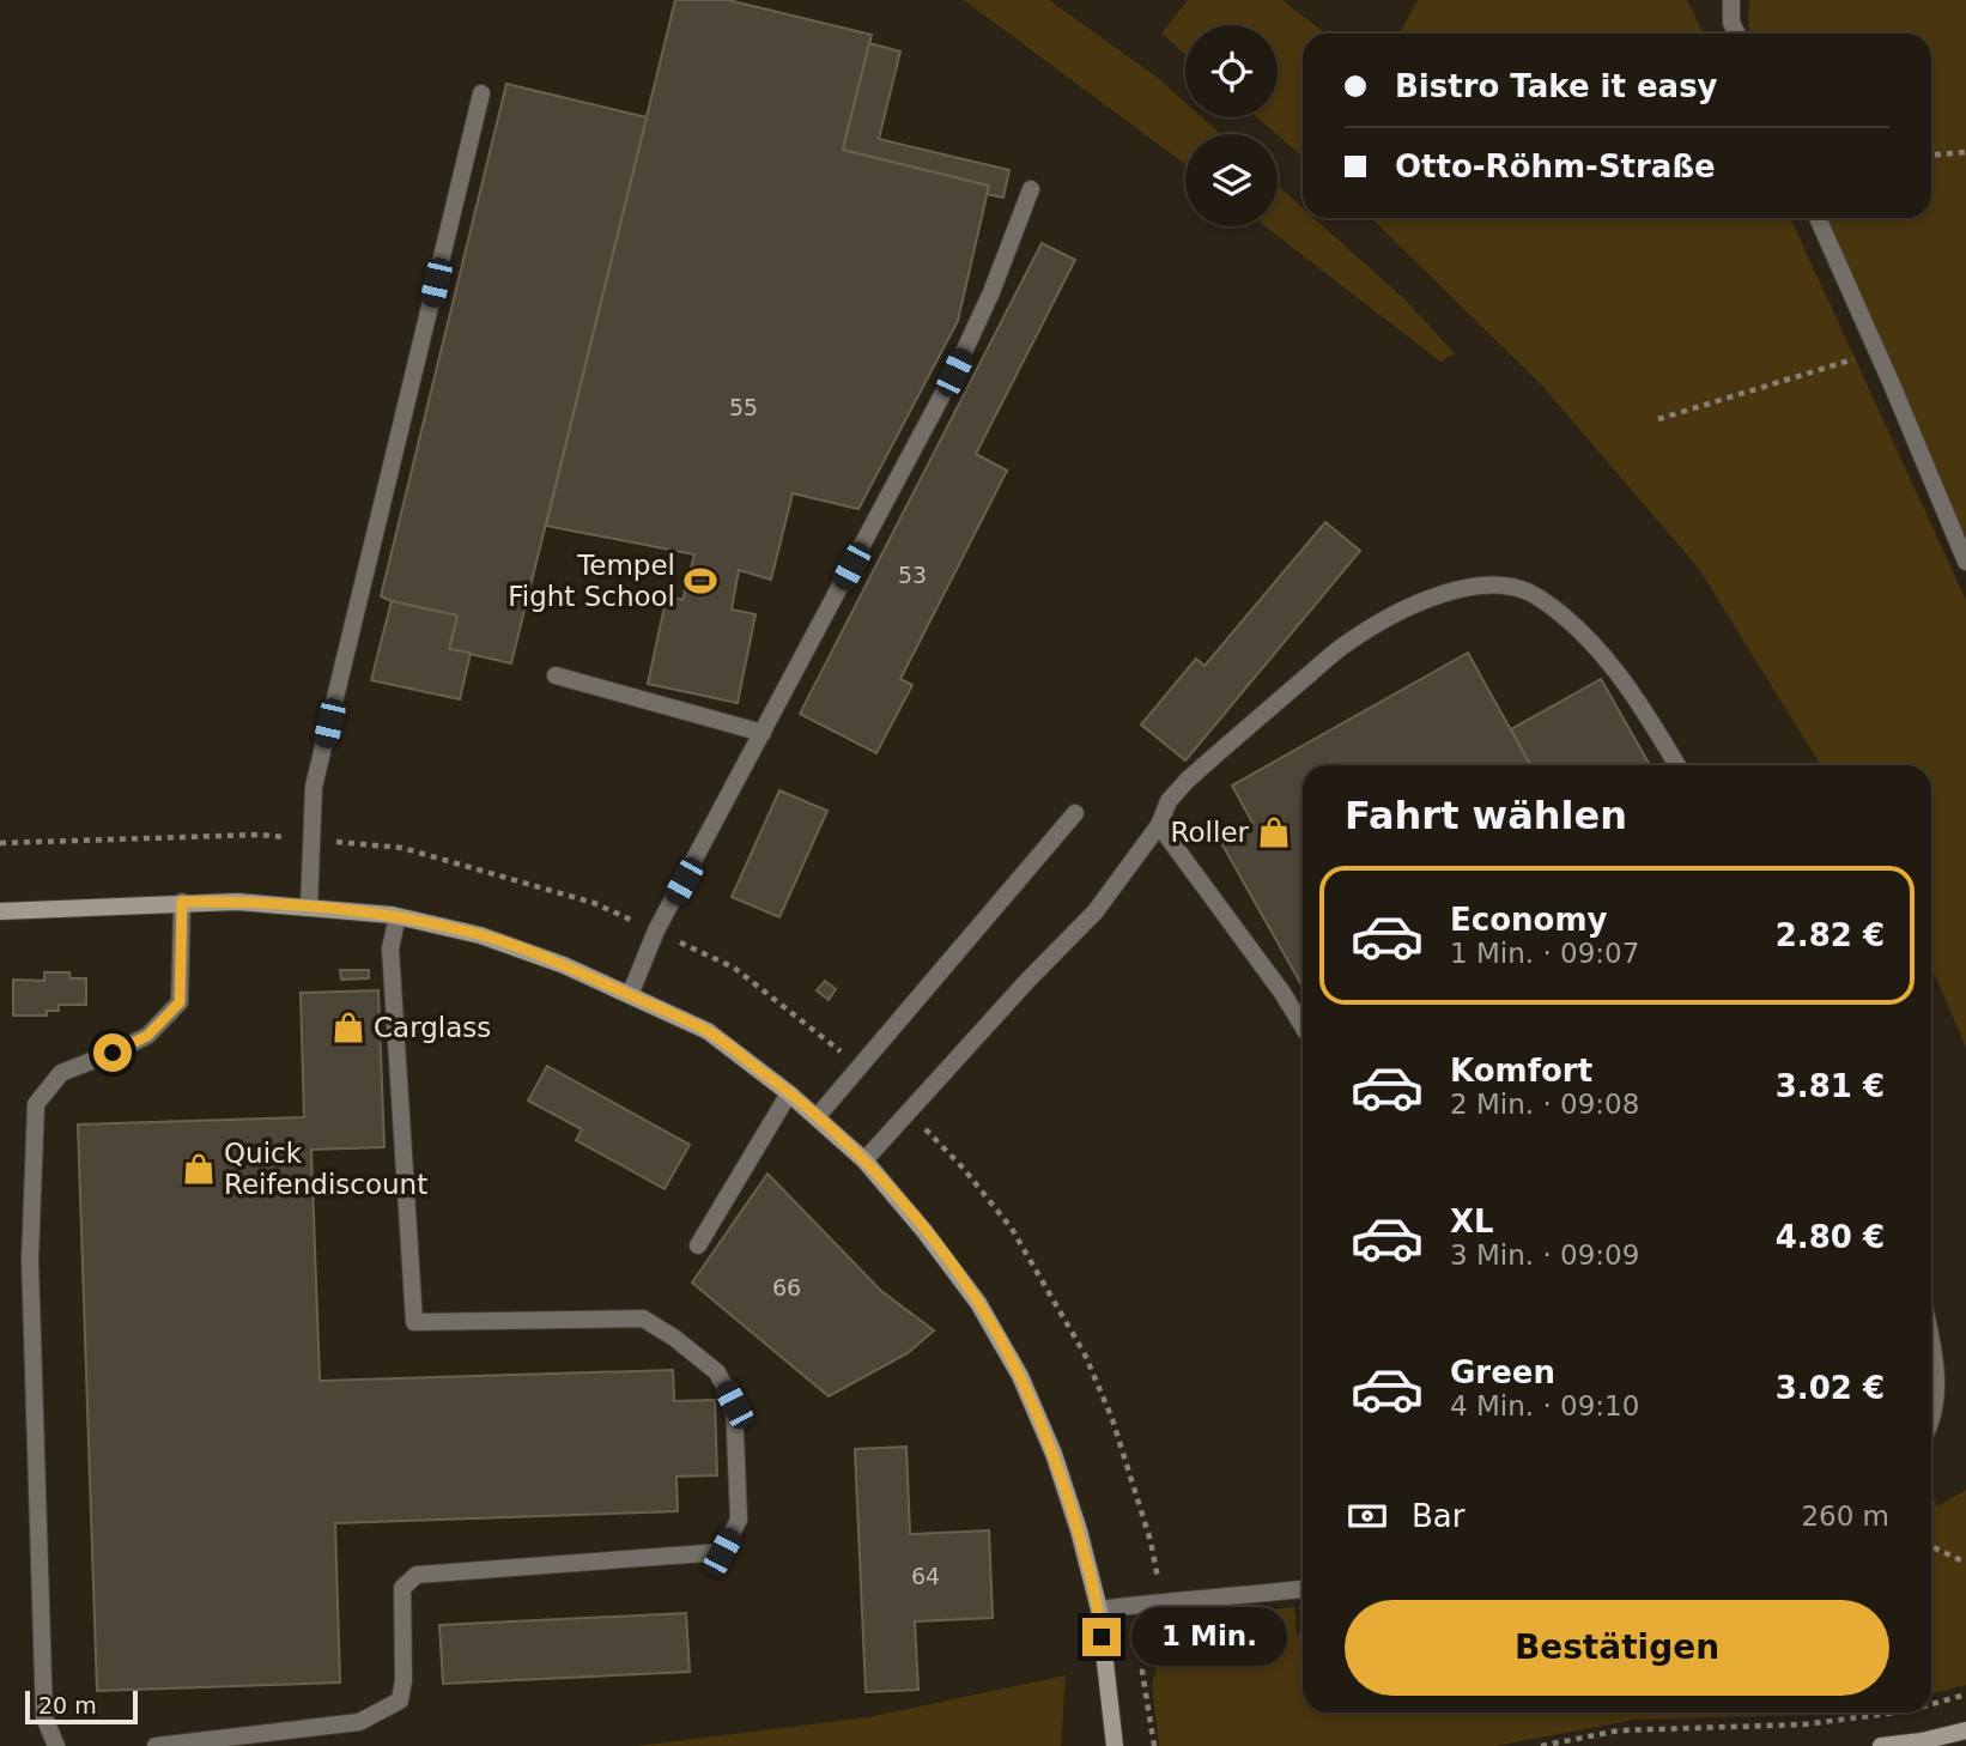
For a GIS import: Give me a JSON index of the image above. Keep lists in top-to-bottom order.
{
  "places": {
    "sports": ["Tempel Fight School"],
    "shop": ["Roller", "Carglass", "Quick Reifendiscount"]
  },
  "house_numbers": [
    "55",
    "53",
    "66",
    "64"
  ],
  "scale_bar": "20 m",
  "page": {
    "banner": ["Bistro Take it easy", "Otto-Röhm-Straße"],
    "heading": "Fahrt wählen",
    "list": [
      {
        "name": "Economy",
        "note": "1 Min. · 09:07",
        "value": "2.82 €"
      },
      {
        "name": "Komfort",
        "note": "2 Min. · 09:08",
        "value": "3.81 €"
      },
      {
        "name": "XL",
        "note": "3 Min. · 09:09",
        "value": "4.80 €"
      },
      {
        "name": "Green",
        "note": "4 Min. · 09:10",
        "value": "3.02 €"
      }
    ],
    "pay": ["Bar", "260 m"],
    "buttons": "Bestätigen",
    "bubble": "1 Min.",
    "scale": "20 m"
  }
}
